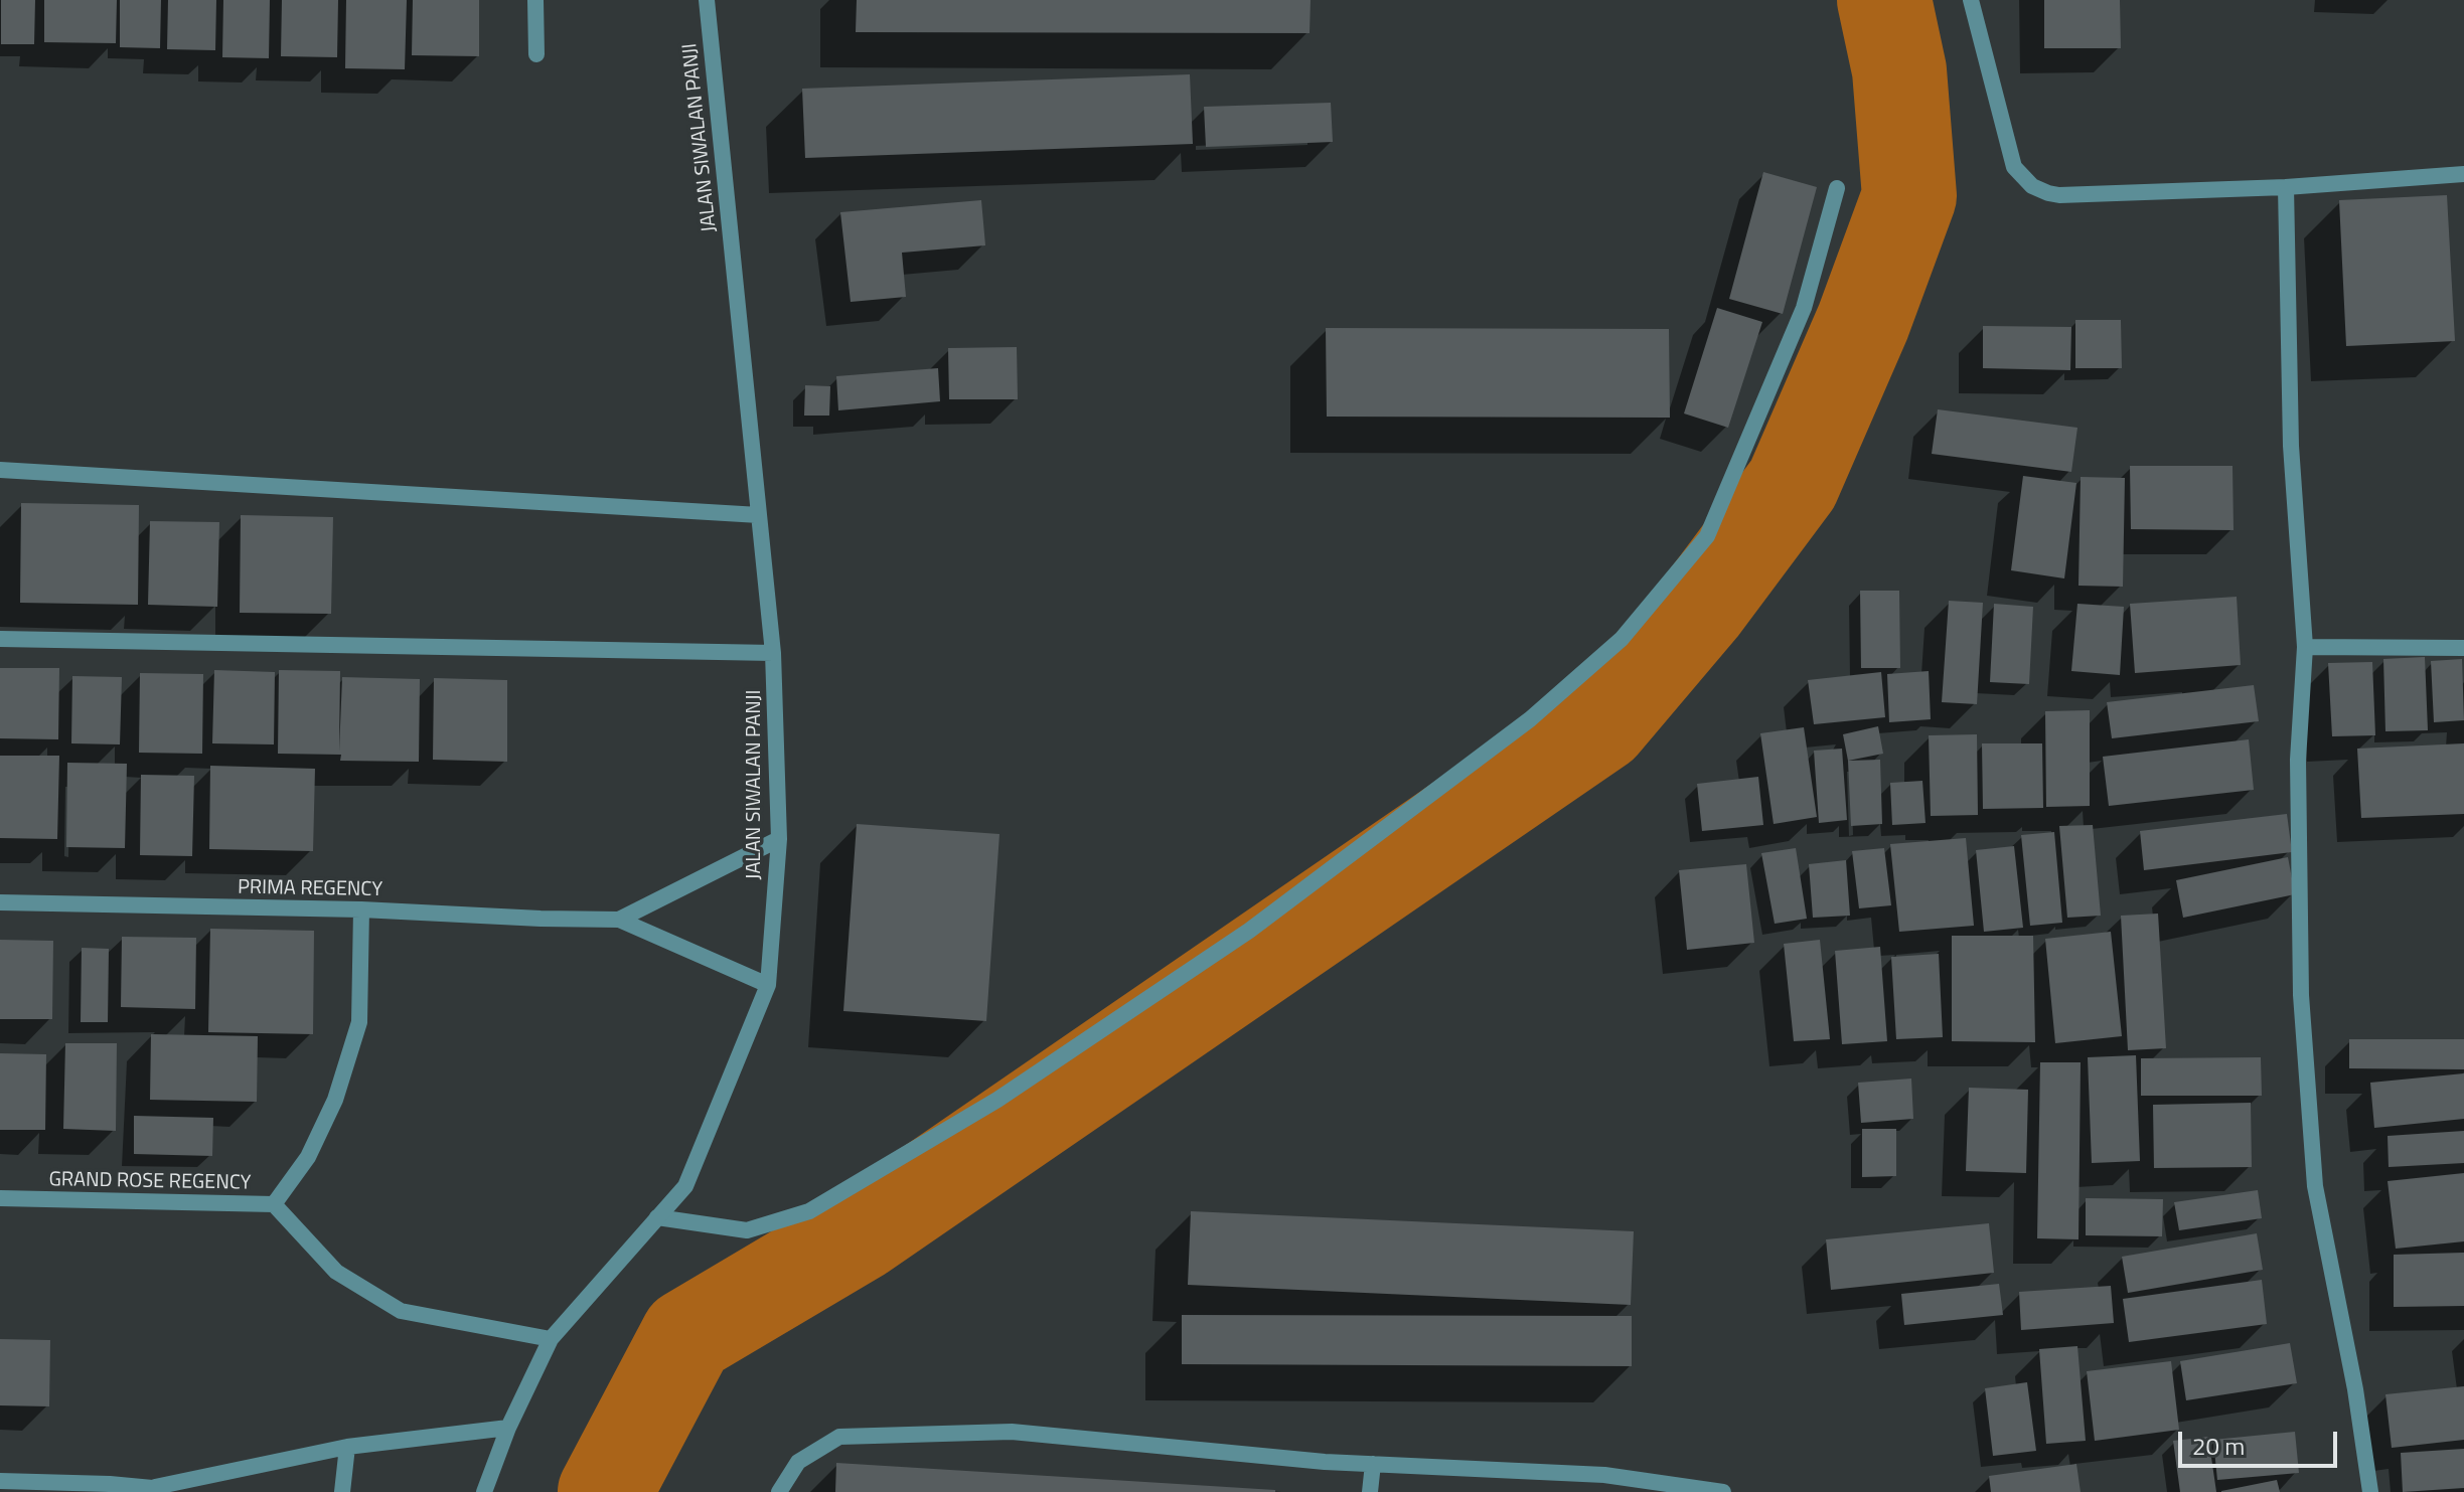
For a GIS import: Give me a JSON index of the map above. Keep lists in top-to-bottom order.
{
  "streets": {
    "street": ["JALAN SIWALAN PANJI", "PRIMA REGENCY", "GRAND ROSE REGENCY"]
  },
  "crossings": [
    ["JALAN SIWALAN PANJI", "PRIMA REGENCY"],
    ["PRIMA REGENCY", "GRAND ROSE REGENCY"]
  ],
  "scale_bar": "20 m"
}
